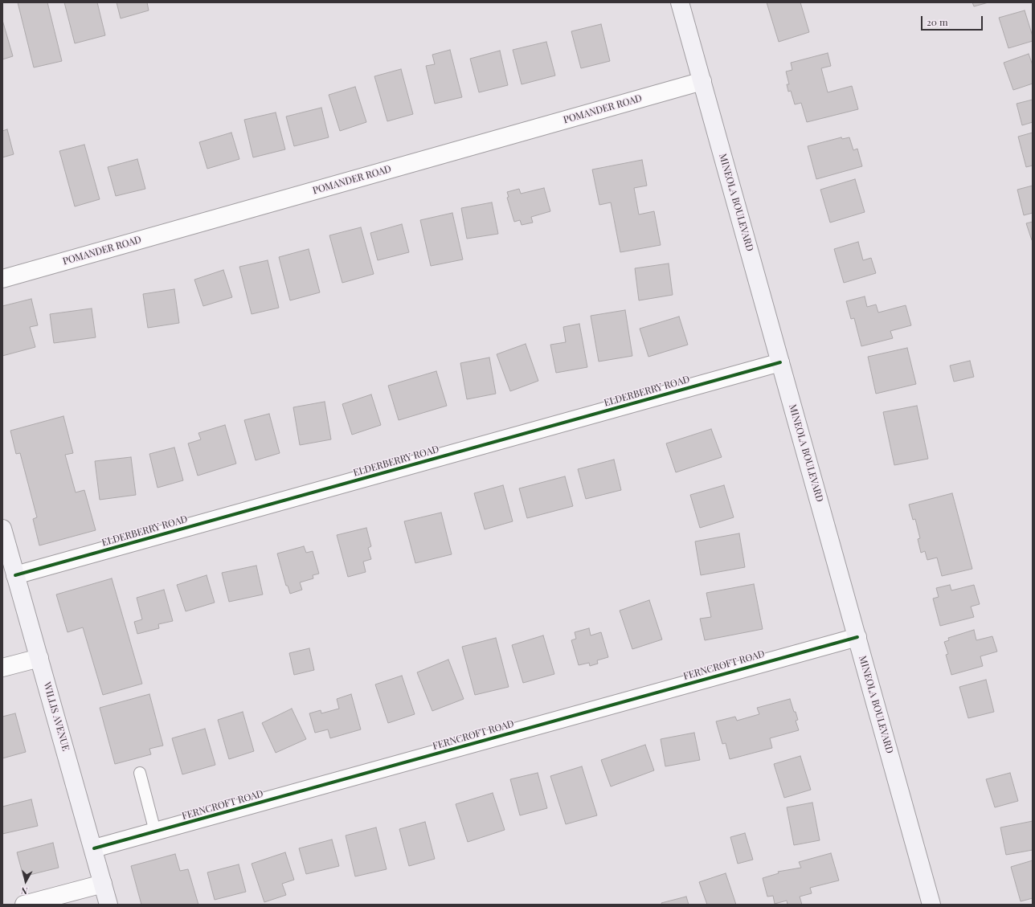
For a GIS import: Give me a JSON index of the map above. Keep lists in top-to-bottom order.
{
  "streets": {
    "main road": ["MINEOLA BOULEVARD", "WILLIS AVENUE"],
    "street": ["POMANDER ROAD", "ELDERBERRY ROAD", "FERNCROFT ROAD"]
  },
  "crossings": [
    ["POMANDER ROAD", "MINEOLA BOULEVARD"],
    ["MINEOLA BOULEVARD", "ELDERBERRY ROAD"],
    ["MINEOLA BOULEVARD", "FERNCROFT ROAD"],
    ["ELDERBERRY ROAD", "WILLIS AVENUE"],
    ["FERNCROFT ROAD", "WILLIS AVENUE"]
  ],
  "scale_bar": "20 m",
  "north": "bottom"
}
